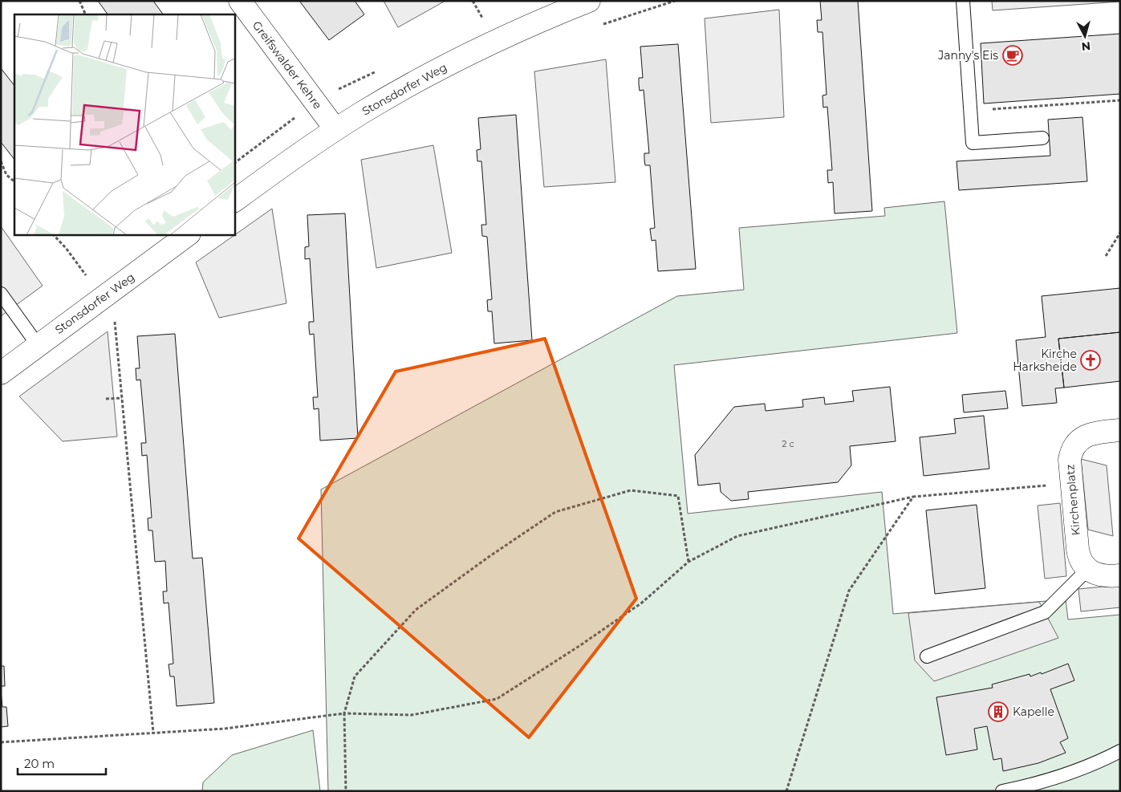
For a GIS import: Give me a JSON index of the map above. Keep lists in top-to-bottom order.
{
  "streets": {
    "main road": ["Greifswalder Kehre", "Stonsdorfer Weg", "Kirchenplatz"]
  },
  "crossings": [
    ["Greifswalder Kehre", "Stonsdorfer Weg"]
  ],
  "places": {
    "cafe": ["Janny's Eis"],
    "church": ["Kirche Harksheide"],
    "building": ["Kapelle"]
  },
  "house_numbers": ["2 c"],
  "scale_bar": "20 m",
  "north": "bottom"
}
